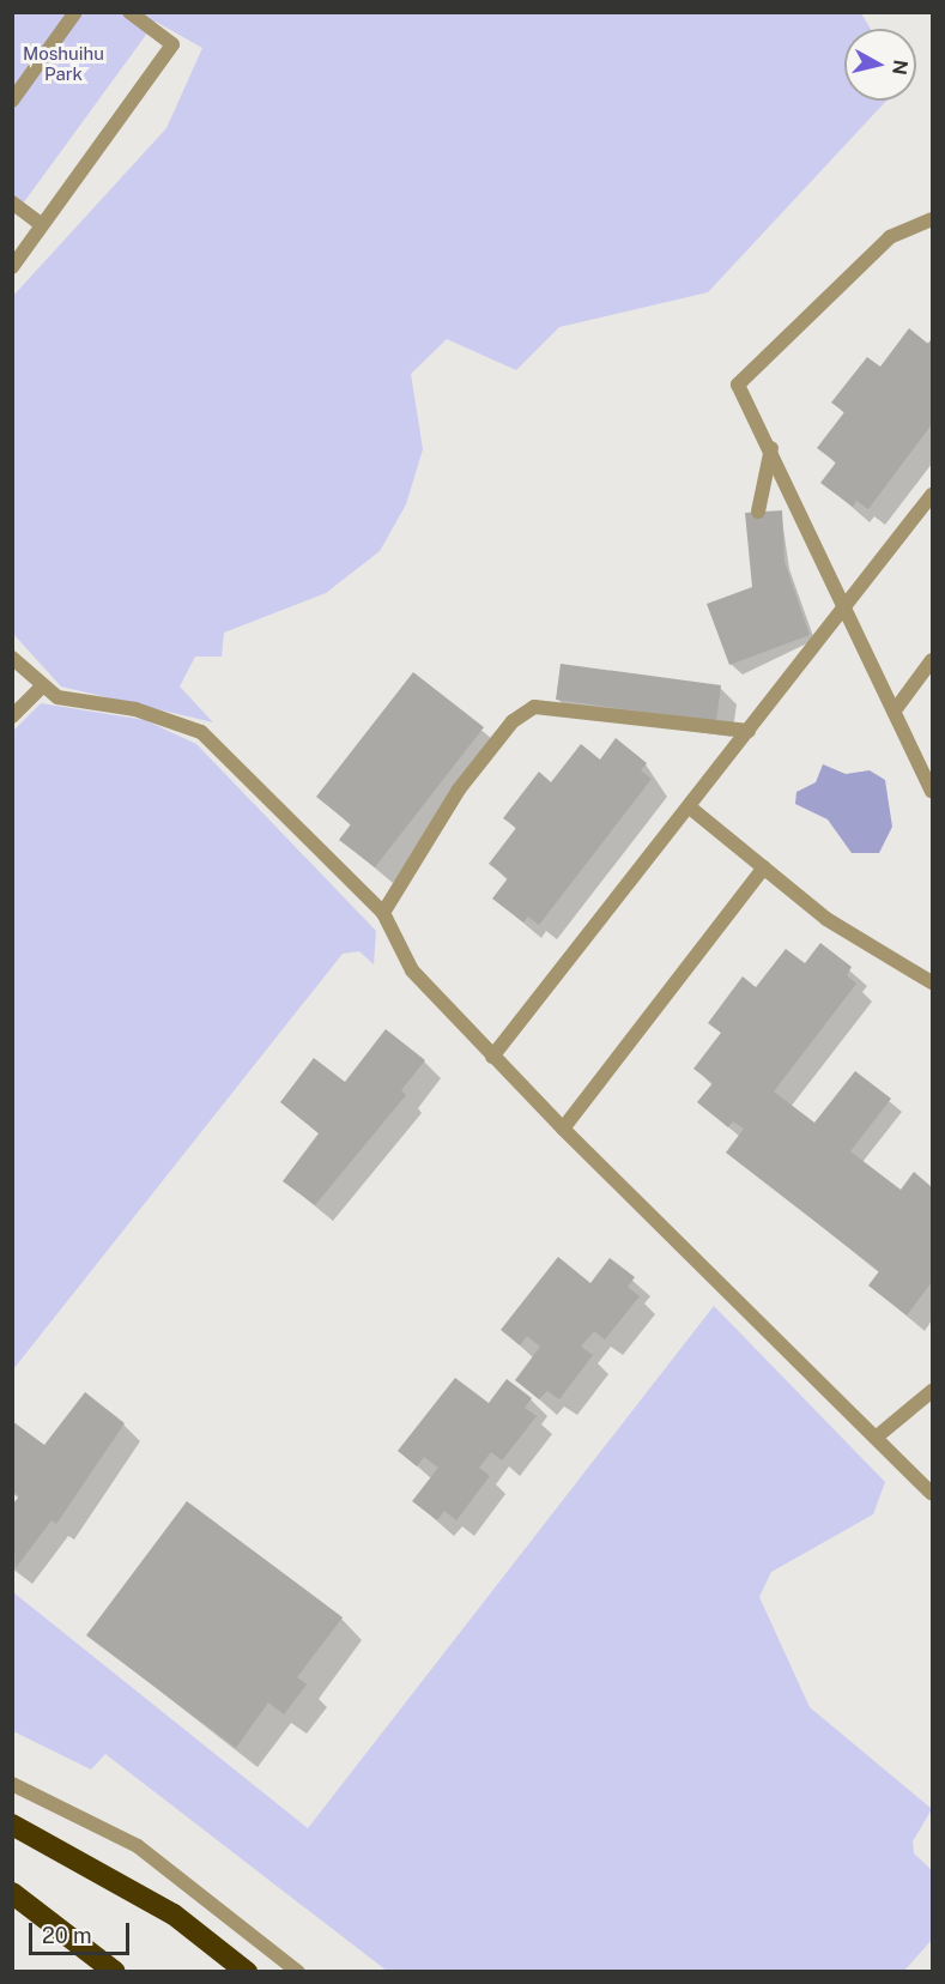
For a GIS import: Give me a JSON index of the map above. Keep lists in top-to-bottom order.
{
  "parks": ["Moshuihu Park"],
  "scale_bar": "20 m",
  "north": "right"
}
